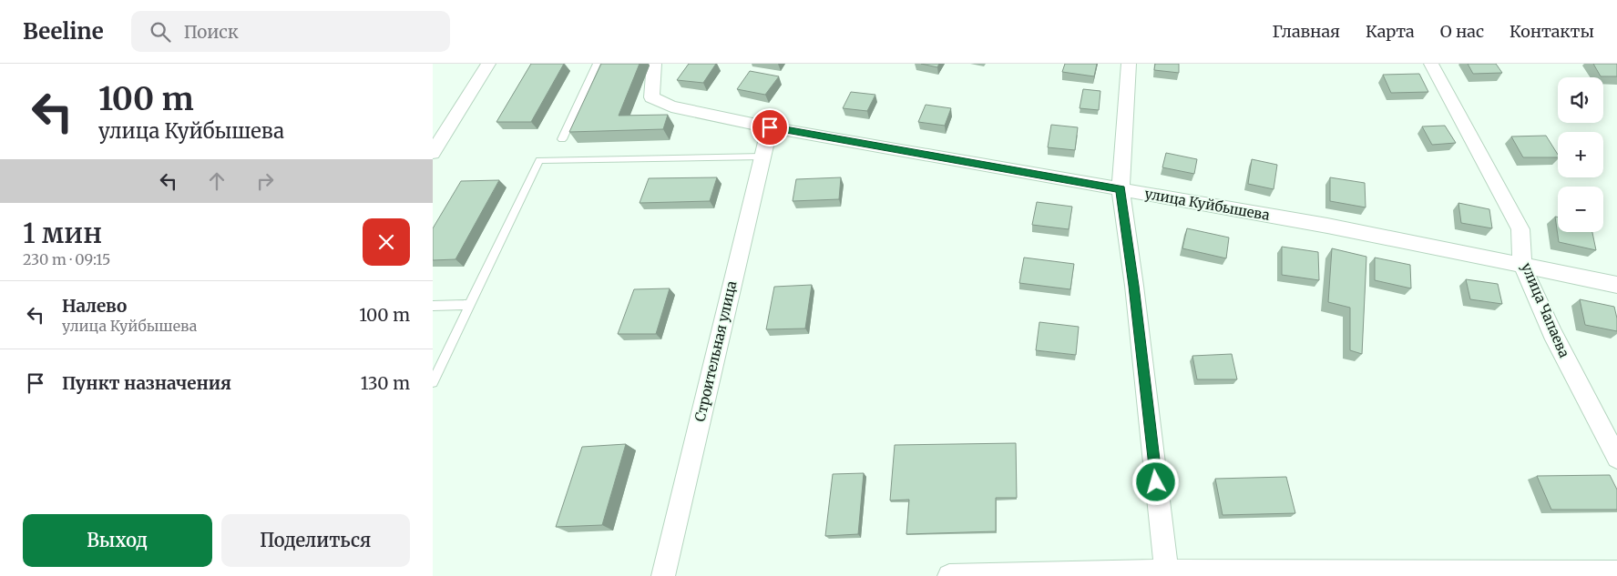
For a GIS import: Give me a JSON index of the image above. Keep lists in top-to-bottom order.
{
  "streets": {
    "street": ["улица Куйбышева", "улица Чапаева", "Строительная улица"]
  },
  "crossings": [
    ["улица Куйбышева", "улица Чапаева"],
    ["улица Куйбышева", "Строительная улица"]
  ],
  "page": {
    "header": "Beeline",
    "search": "Поиск",
    "nav": [
      "Главная",
      "Карта",
      "О нас",
      "Контакты"
    ],
    "turn": ["100 m", "улица Куйбышева"],
    "map_buttons": ["+", "−"],
    "heading": ["1 мин", "230 m · 09:15"],
    "list": [
      {
        "name": "Налево",
        "note": "улица Куйбышева",
        "value": "100 m"
      },
      {
        "name": "Пункт назначения",
        "value": "130 m"
      }
    ],
    "buttons": ["Выход", "Поделиться"]
  }
}
